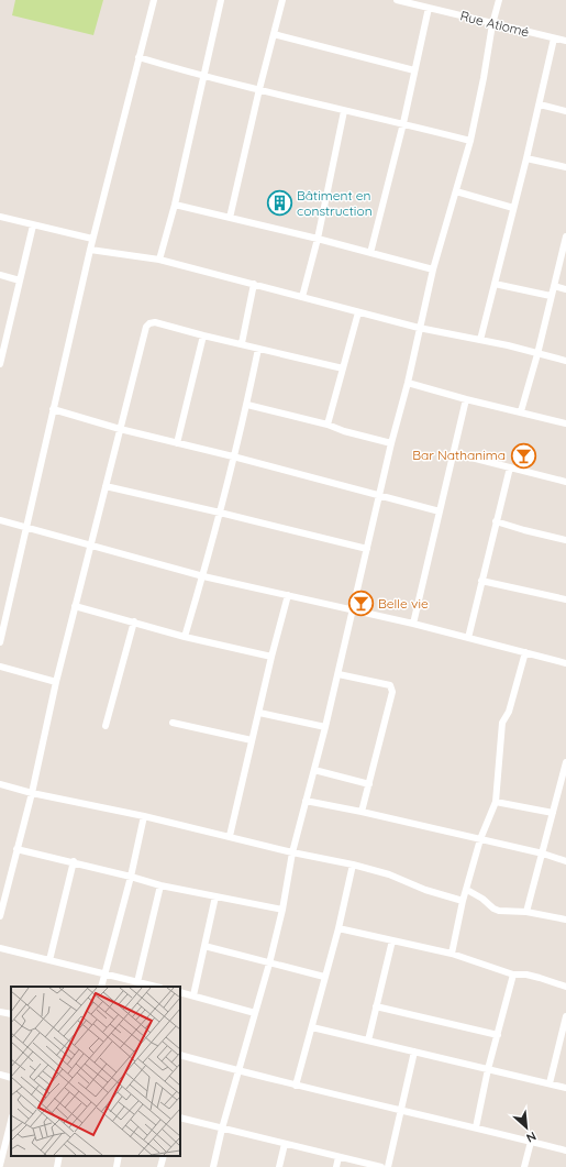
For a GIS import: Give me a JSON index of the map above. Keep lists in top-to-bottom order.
{
  "streets": {
    "street": ["Rue Atiomé"]
  },
  "places": {
    "building": ["Bâtiment en construction"],
    "bar": ["Bar Nathanima", "Belle vie"]
  },
  "north": "bottom right"
}
